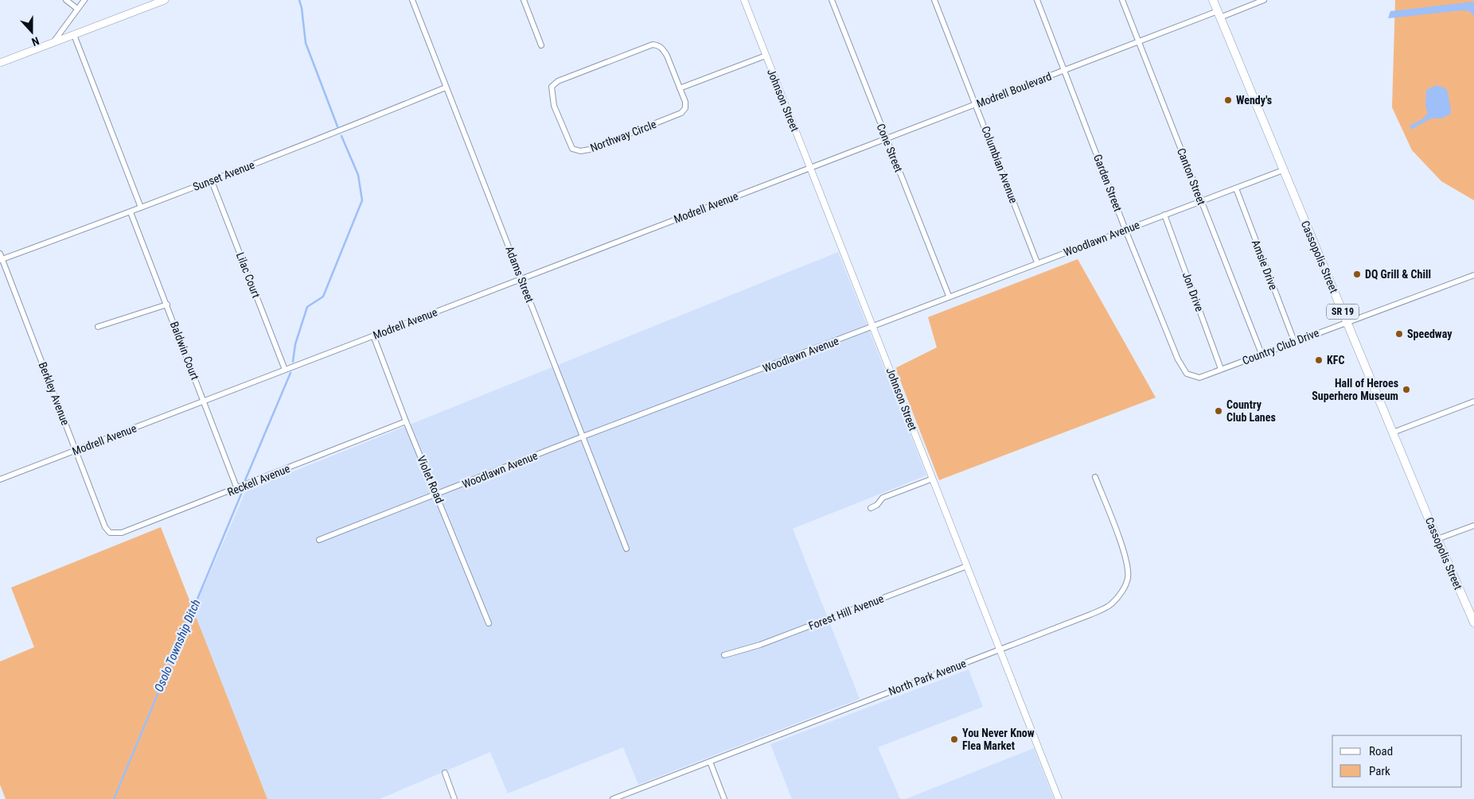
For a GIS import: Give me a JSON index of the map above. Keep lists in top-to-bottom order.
{
  "streets": {
    "main road": ["Cassopolis Street", "SR 19"],
    "street": [
      "Modrell Boulevard",
      "Johnson Street",
      "Northway Circle",
      "Cone Street",
      "Columbian Avenue",
      "Sunset Avenue",
      "Canton Street",
      "Garden Street",
      "Modrell Avenue",
      "Woodlawn Avenue",
      "Amsie Drive",
      "Adams Street",
      "Lilac Court",
      "Jon Drive",
      "Country Club Drive",
      "Baldwin Court",
      "Berkley Avenue",
      "Violet Road",
      "Reckell Avenue",
      "Forest Hill Avenue",
      "North Park Avenue"
    ]
  },
  "crossings": [
    ["Modrell Boulevard", "Johnson Street"],
    ["Modrell Boulevard", "Cone Street"],
    ["Modrell Boulevard", "Columbian Avenue"],
    ["Modrell Boulevard", "Canton Street"],
    ["Modrell Boulevard", "Garden Street"],
    ["Modrell Boulevard", "Modrell Avenue"],
    ["Modrell Boulevard", "Cassopolis Street"],
    ["Johnson Street", "Modrell Avenue"],
    ["Johnson Street", "Woodlawn Avenue"],
    ["Johnson Street", "Forest Hill Avenue"],
    ["Johnson Street", "North Park Avenue"],
    ["Cone Street", "Woodlawn Avenue"],
    ["Columbian Avenue", "Woodlawn Avenue"],
    ["Sunset Avenue", "Adams Street"],
    ["Sunset Avenue", "Lilac Court"],
    ["Sunset Avenue", "Baldwin Court"],
    ["Sunset Avenue", "Berkley Avenue"],
    ["Canton Street", "Woodlawn Avenue"],
    ["Canton Street", "Country Club Drive"],
    ["Garden Street", "Woodlawn Avenue"],
    ["Garden Street", "Country Club Drive"],
    ["Modrell Avenue", "Adams Street"],
    ["Modrell Avenue", "Lilac Court"],
    ["Modrell Avenue", "Baldwin Court"],
    ["Modrell Avenue", "Berkley Avenue"],
    ["Modrell Avenue", "Violet Road"],
    ["Woodlawn Avenue", "Cassopolis Street"],
    ["Woodlawn Avenue", "Amsie Drive"],
    ["Woodlawn Avenue", "Adams Street"],
    ["Woodlawn Avenue", "Jon Drive"],
    ["Woodlawn Avenue", "Violet Road"],
    ["Cassopolis Street", "Country Club Drive"],
    ["Amsie Drive", "Country Club Drive"],
    ["Jon Drive", "Country Club Drive"],
    ["Baldwin Court", "Reckell Avenue"],
    ["Berkley Avenue", "Reckell Avenue"],
    ["Violet Road", "Reckell Avenue"]
  ],
  "water": ["Osolo Township Ditch"],
  "places": [
    "Wendy's",
    "DQ Grill & Chill",
    "Speedway",
    "KFC",
    "Hall of Heroes Superhero Museum",
    "Country Club Lanes",
    "You Never Know Flea Market"
  ],
  "legend": ["Road", "Park"],
  "north": "bottom"
}
